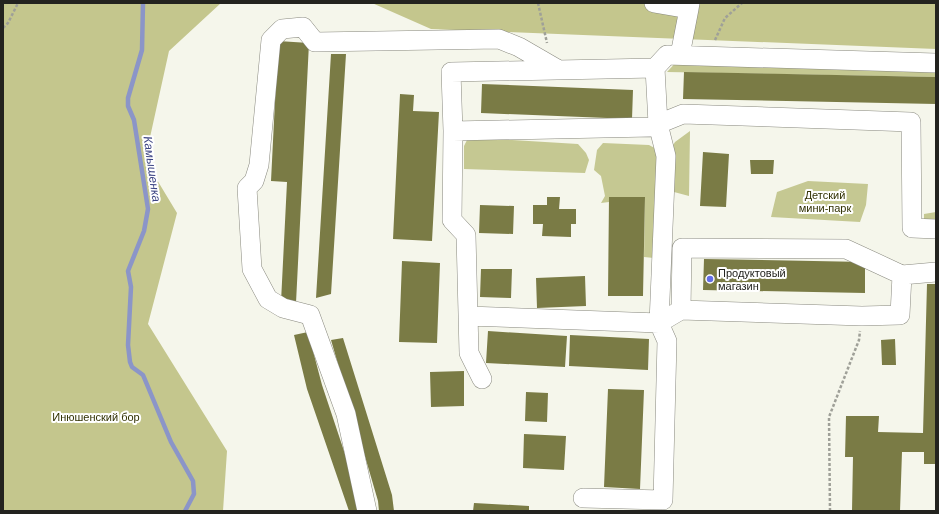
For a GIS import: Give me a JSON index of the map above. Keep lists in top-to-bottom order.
{
  "water": ["Камышенка"],
  "parks": ["Детский мини-парк", "Инюшенский бор"],
  "places": ["Продуктовый магазин"]
}
